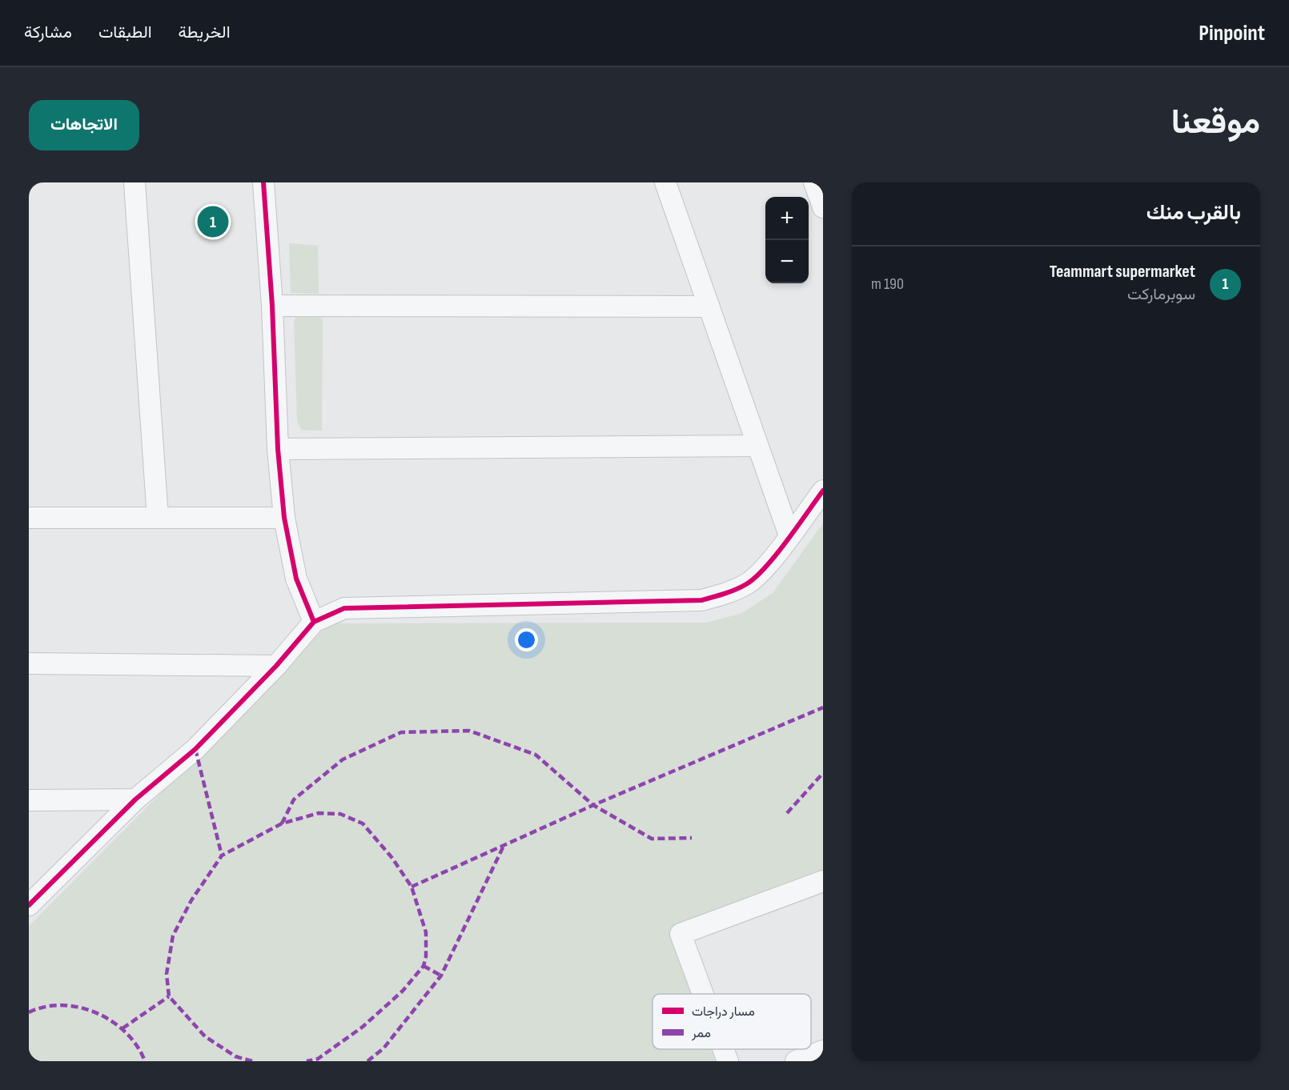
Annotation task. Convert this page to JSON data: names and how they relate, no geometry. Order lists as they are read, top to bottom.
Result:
{
  "legend": ["مسار دراجات", "ممر"],
  "page": {
    "header": "Pinpoint",
    "nav": ["الخريطة", "الطبقات", "مشاركة"],
    "title": "موقعنا",
    "buttons": "الاتجاهات",
    "heading": "بالقرب منك",
    "map_buttons": ["+", "−"],
    "pins": "1",
    "list": [
      {
        "mark": "1",
        "name": "Teammart supermarket",
        "note": "سوبرماركت",
        "value": "190 m"
      }
    ]
  }
}
